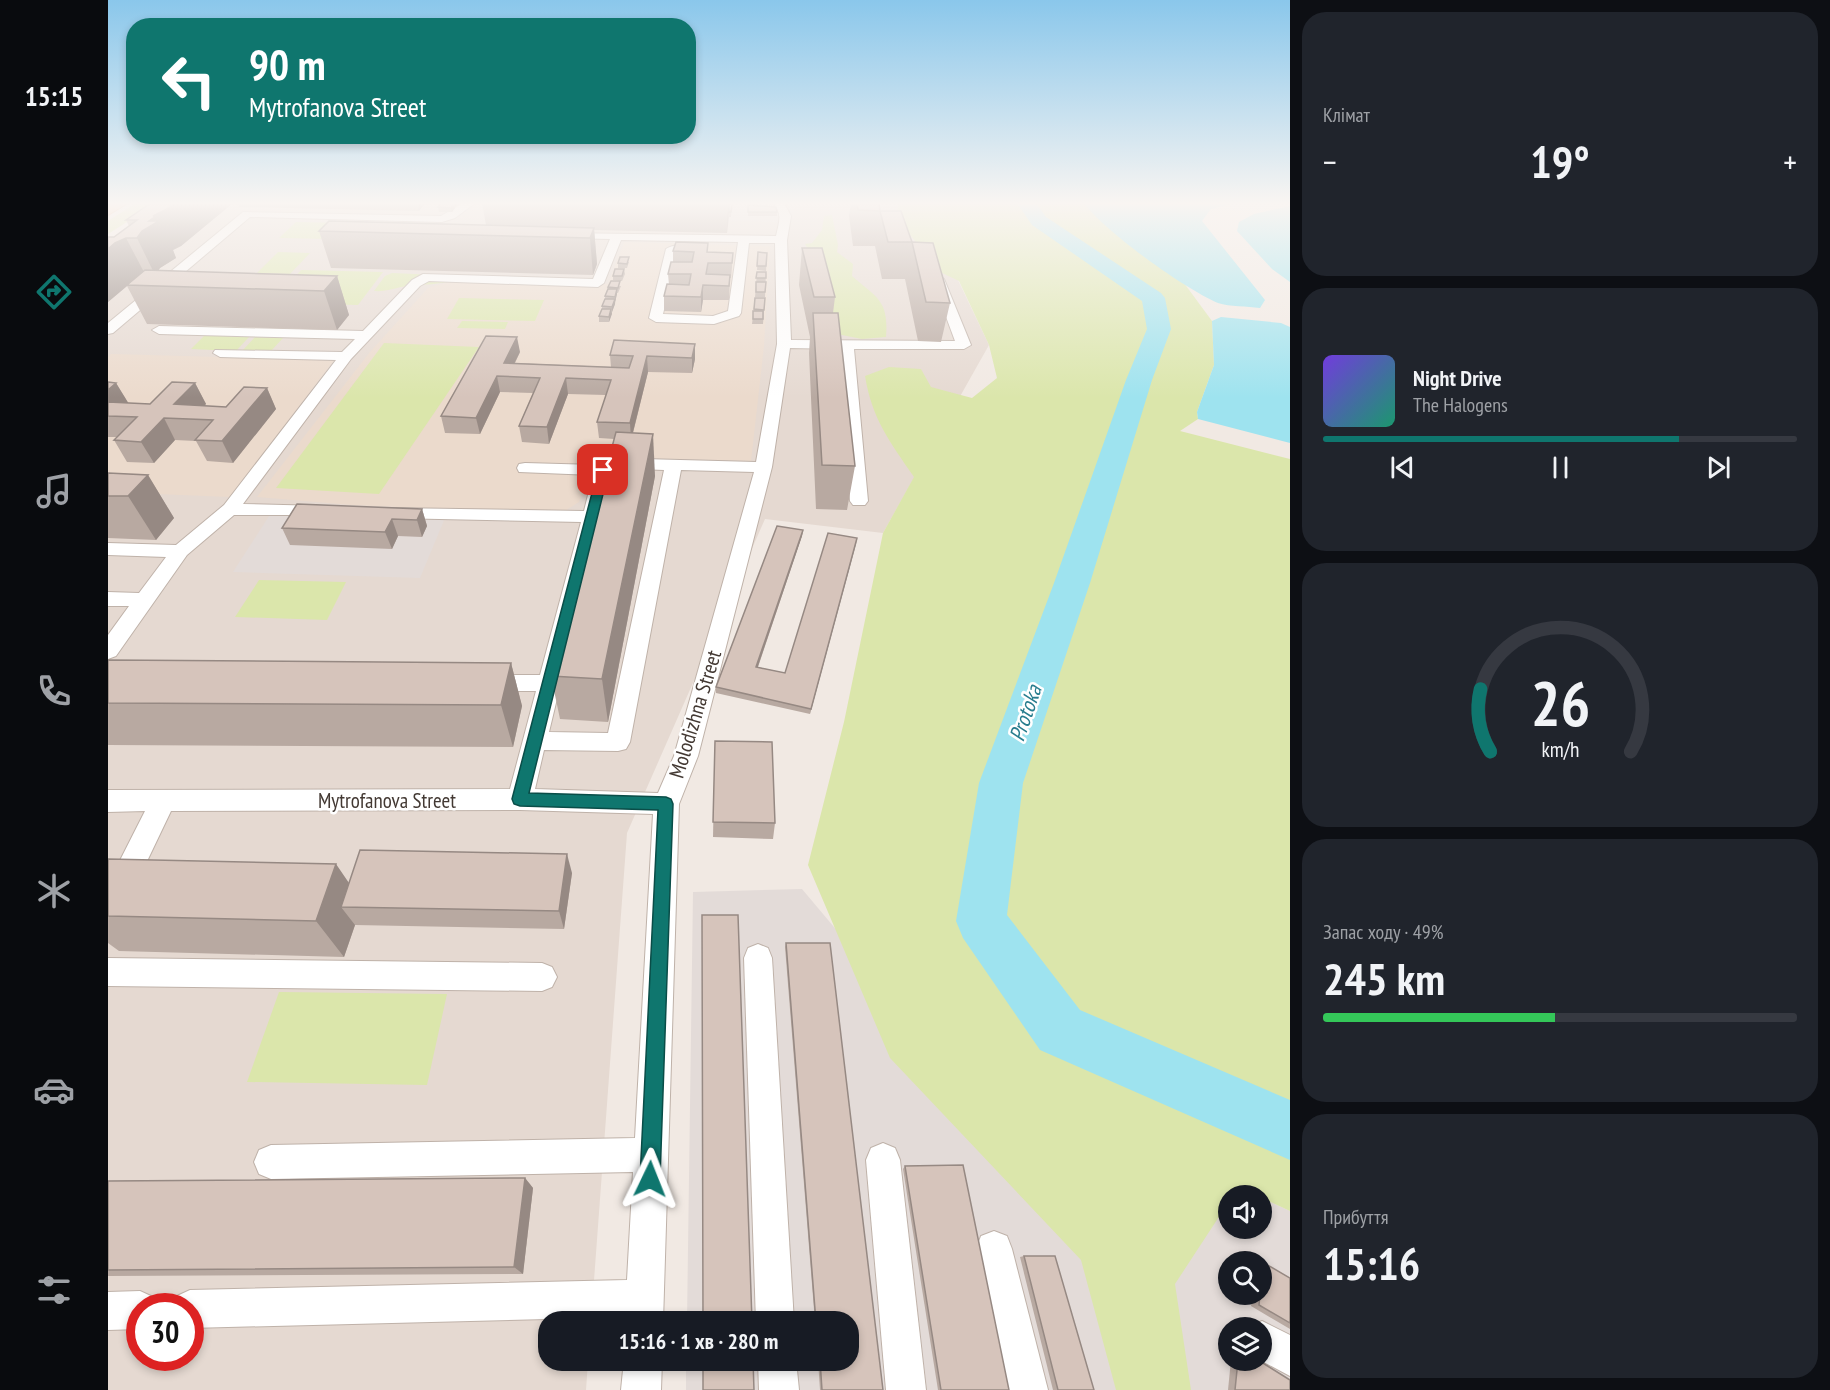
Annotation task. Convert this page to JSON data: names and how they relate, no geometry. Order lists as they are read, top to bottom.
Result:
{
  "streets": {
    "street": ["Molodizhna Street", "Mytrofanova Street"]
  },
  "crossings": [
    ["Molodizhna Street", "Mytrofanova Street"]
  ],
  "water": ["Protoka"],
  "page": {
    "tabs": "15:15",
    "tile": [
      "Клімат",
      ["Запас ходу · 49%", "245 km"],
      ["Прибуття", "15:16"]
    ],
    "turn": ["90 m", "Mytrofanova Street"],
    "heat": ["−", "19°", "+"],
    "song": ["Night Drive", "The Halogens"],
    "limit": "30",
    "trip": "15:16 · 1 хв · 280 m",
    "gauge": ["26", "km/h"]
  }
}
